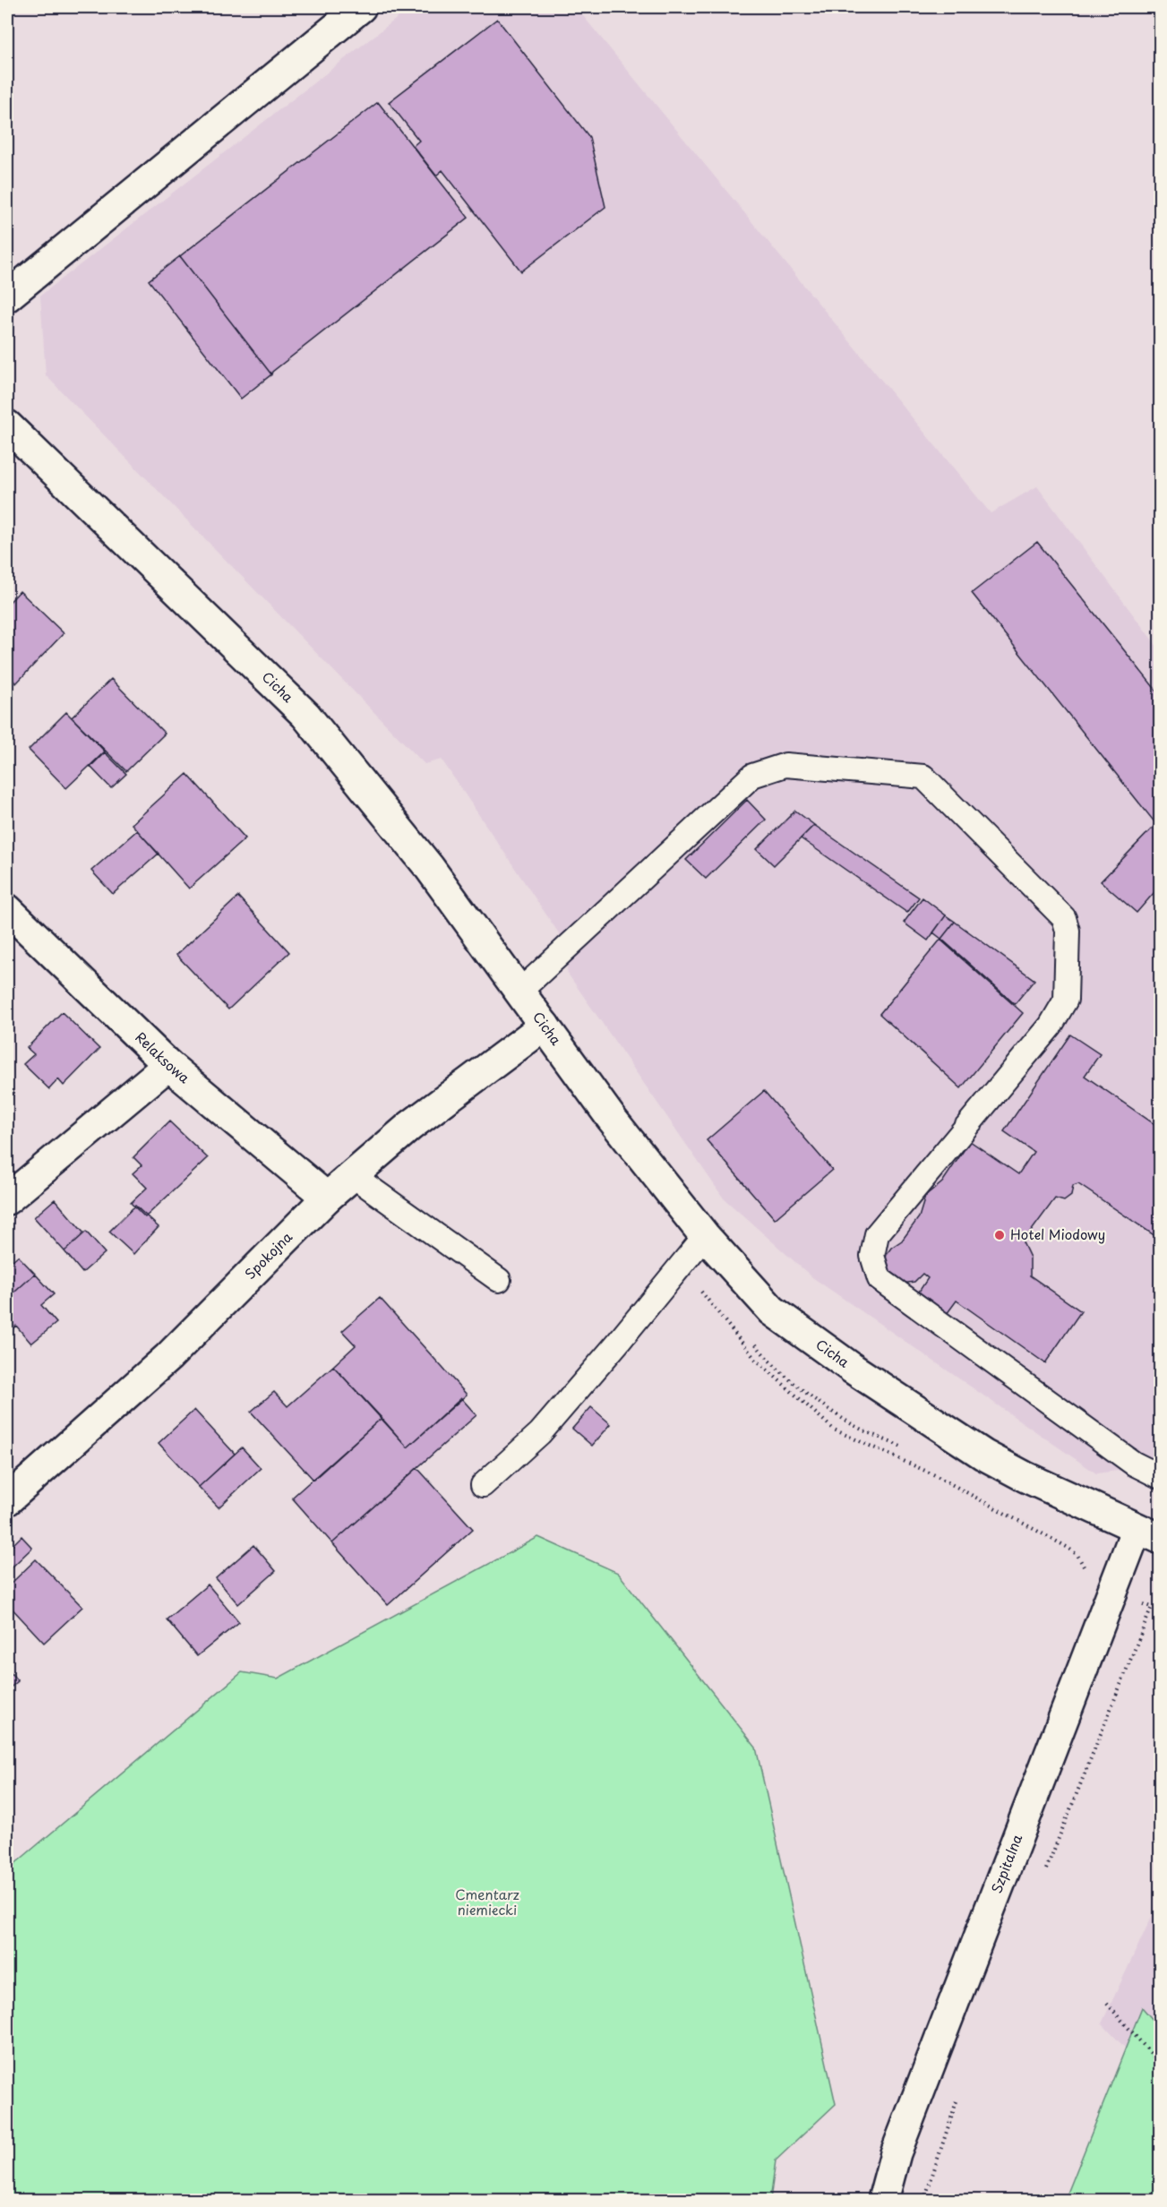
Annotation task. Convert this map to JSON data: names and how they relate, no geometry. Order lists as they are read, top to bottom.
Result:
{
  "streets": {
    "street": [
      "Cicha",
      "Relaksowa",
      "Spokojna",
      "Szpitalna"
    ]
  },
  "crossings": [
    ["Cicha", "Spokojna"],
    ["Cicha", "Szpitalna"],
    ["Relaksowa", "Spokojna"]
  ],
  "parks": ["Cmentarz niemiecki"],
  "places": ["Hotel Miodowy"]
}
